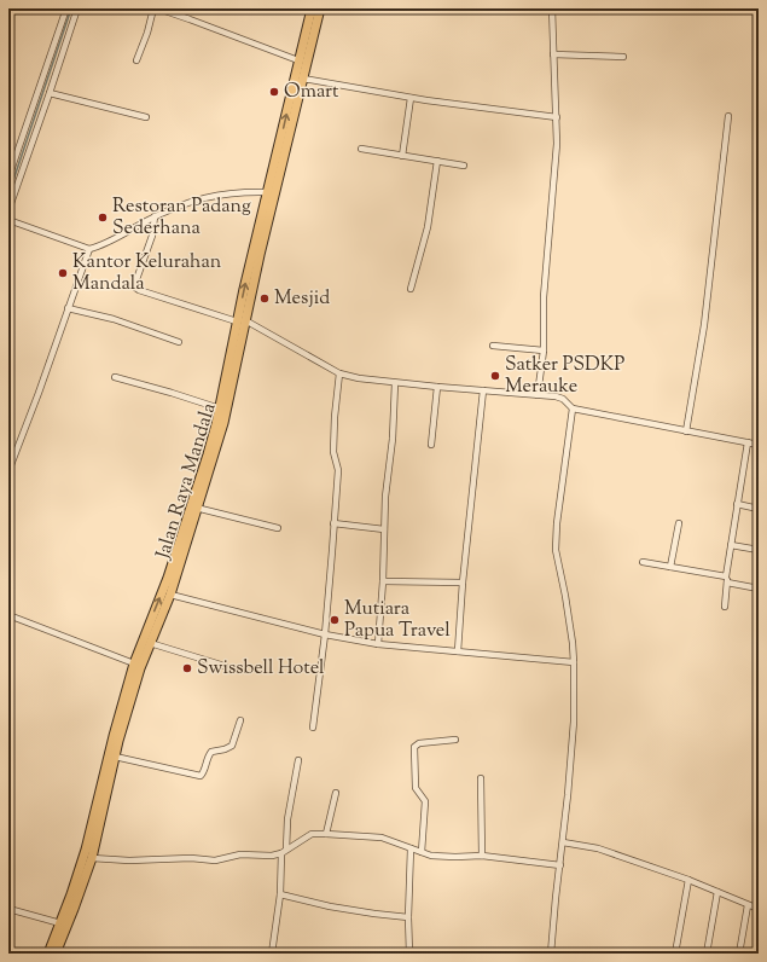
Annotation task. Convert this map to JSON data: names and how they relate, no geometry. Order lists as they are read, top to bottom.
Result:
{
  "streets": {
    "highway": ["Jalan Raya Mandala"]
  },
  "places": [
    "Omart",
    "Restoran Padang Sederhana",
    "Kantor Kelurahan Mandala",
    "Mesjid",
    "Satker PSDKP Merauke",
    "Mutiara Papua Travel",
    "Swissbell Hotel"
  ]
}
